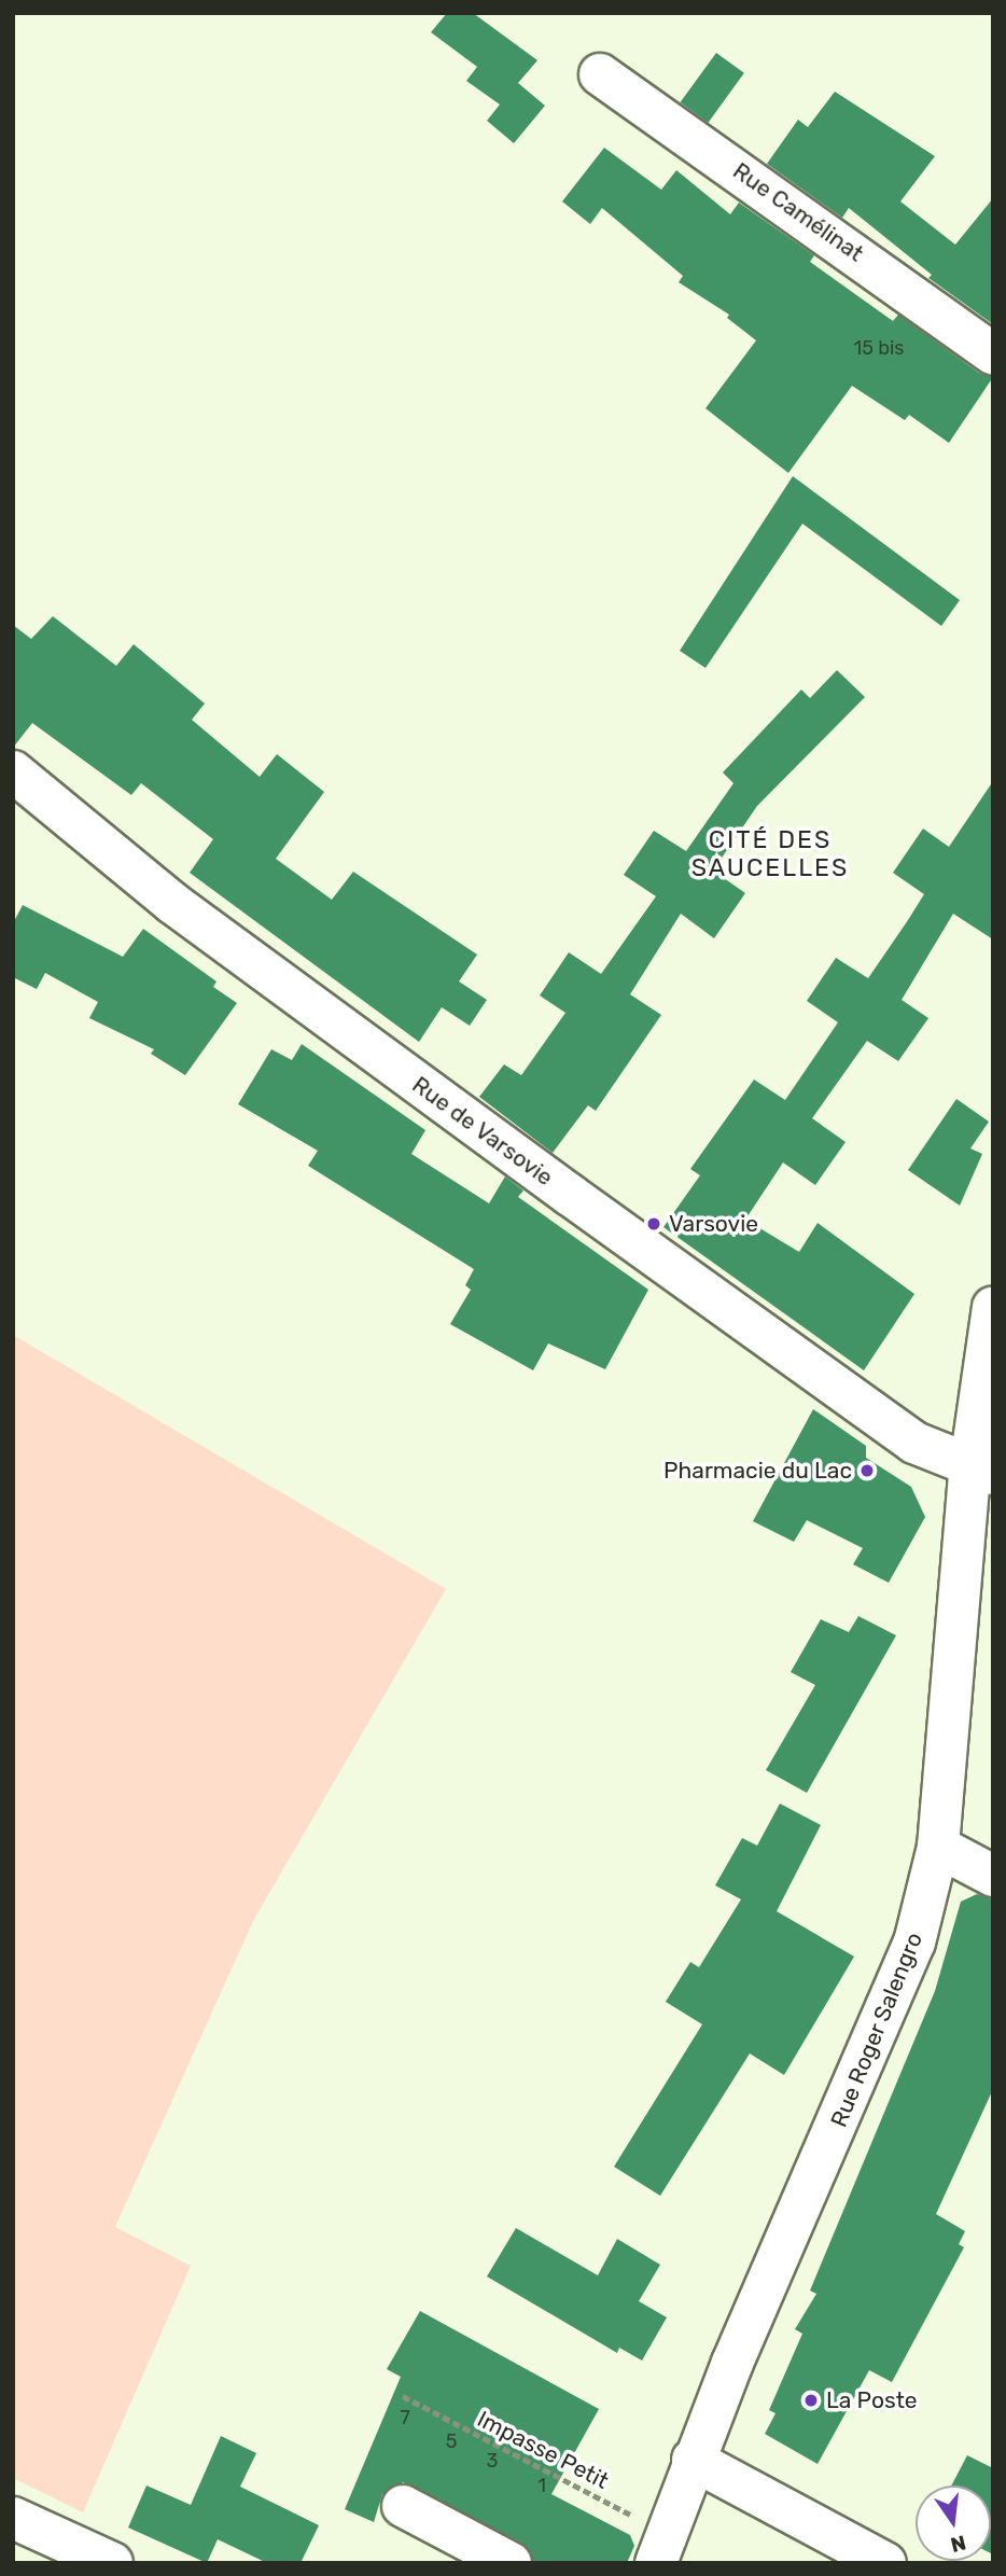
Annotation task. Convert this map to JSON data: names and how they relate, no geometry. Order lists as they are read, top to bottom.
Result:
{
  "streets": {
    "street": ["Rue Camélinat", "Rue de Varsovie", "Rue Roger Salengro"],
    "path": ["Impasse Petit"]
  },
  "crossings": [
    ["Rue de Varsovie", "Rue Roger Salengro"],
    ["Rue Roger Salengro", "Impasse Petit"]
  ],
  "districts": ["CITÉ DES SAUCELLES"],
  "places": ["Varsovie", "Pharmacie du Lac", "La Poste"],
  "house_numbers": [
    "15 bis",
    "7",
    "5",
    "3",
    "1"
  ],
  "north": "bottom"
}
